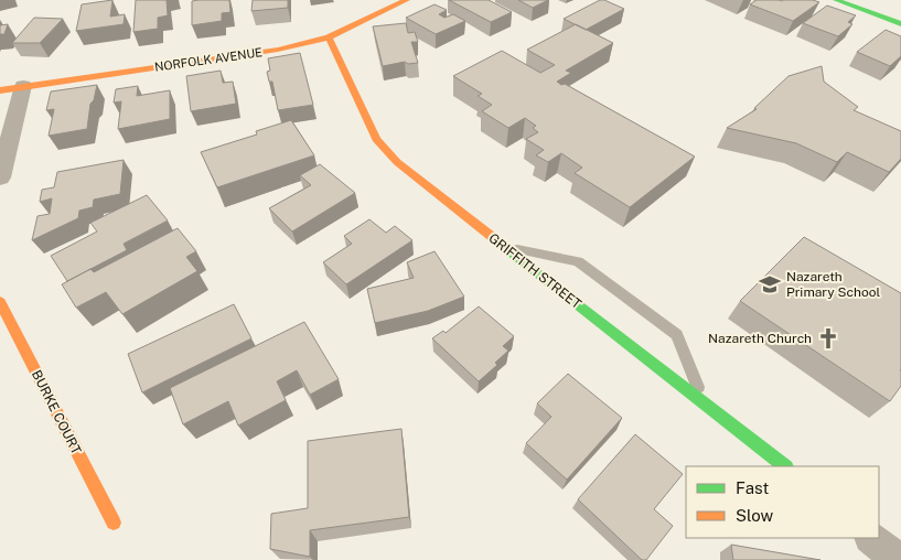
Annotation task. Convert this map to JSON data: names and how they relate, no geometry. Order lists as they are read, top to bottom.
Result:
{
  "streets": {
    "street": ["NORFOLK AVENUE", "GRIFFITH STREET", "BURKE COURT"]
  },
  "crossings": [
    ["NORFOLK AVENUE", "GRIFFITH STREET"]
  ],
  "places": {
    "school or university": ["Nazareth Primary School"],
    "church": ["Nazareth Church"]
  },
  "legend": ["Fast", "Slow"]
}
